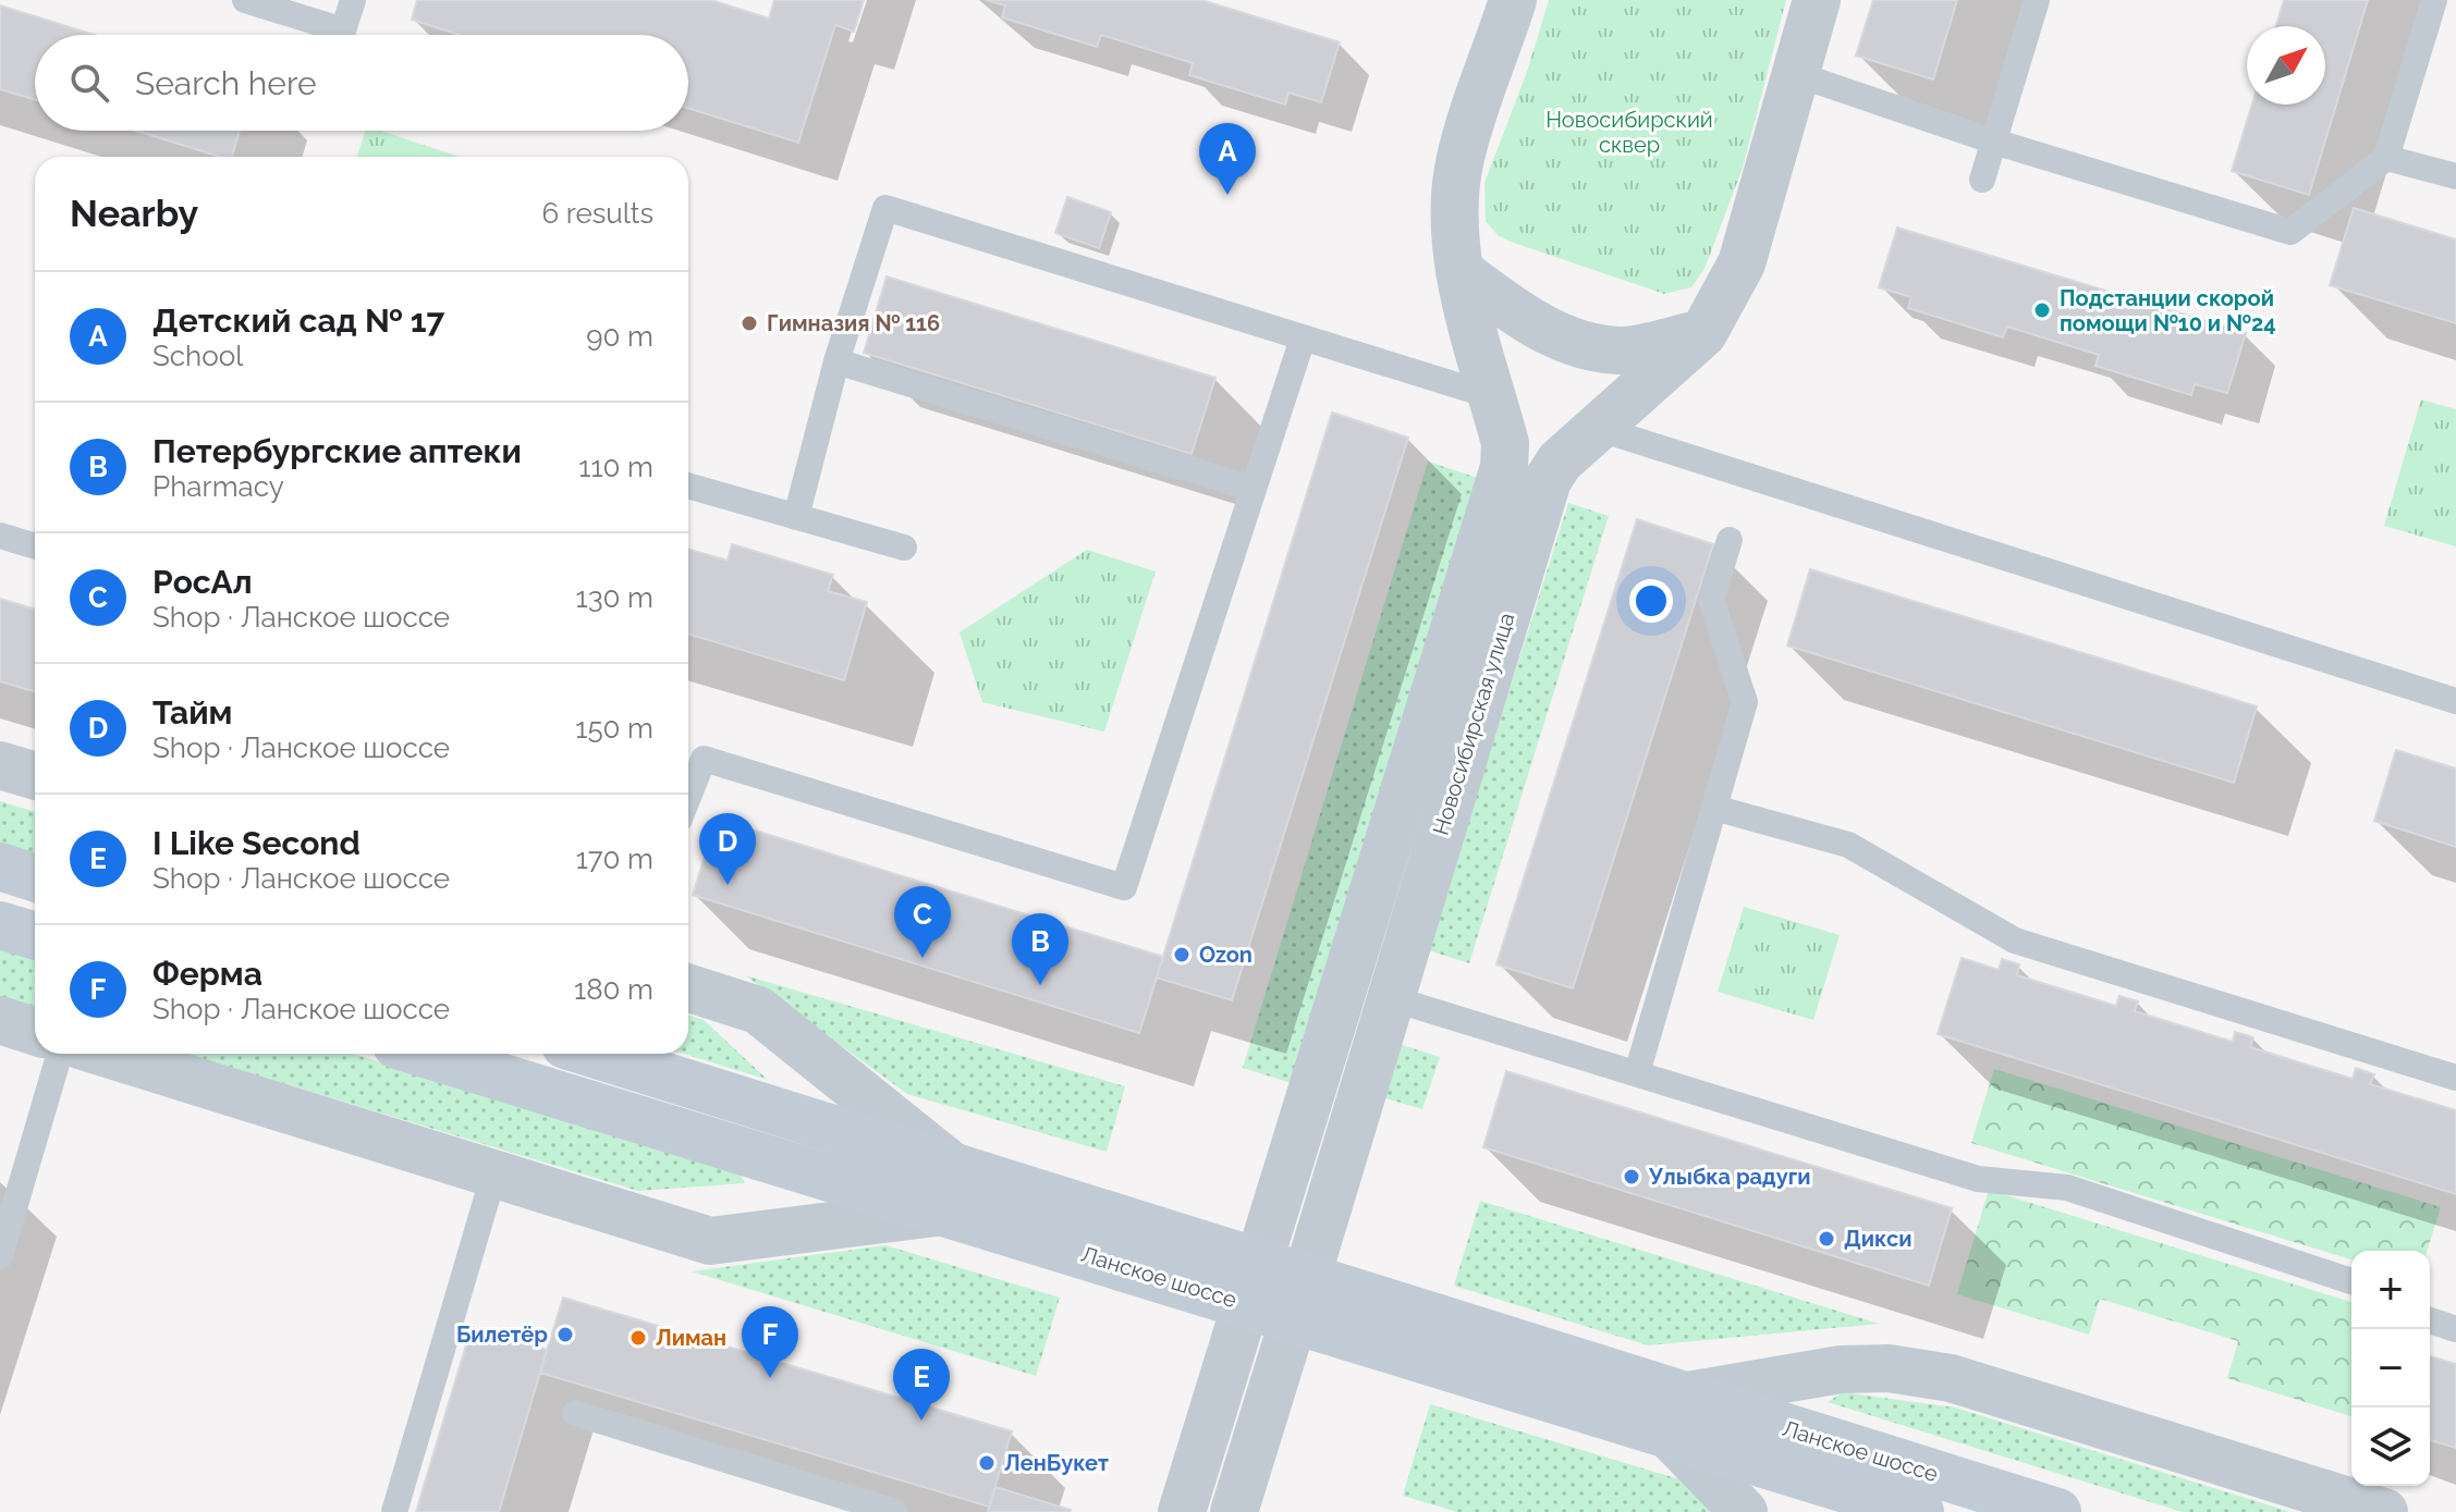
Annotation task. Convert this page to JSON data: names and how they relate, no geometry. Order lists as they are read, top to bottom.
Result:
{
  "streets": {
    "main road": ["Ланское шоссе"],
    "street": ["Новосибирская улица"]
  },
  "crossings": [
    ["Новосибирская улица", "Ланское шоссе"]
  ],
  "parks": ["Новосибирский сквер"],
  "places": [
    "Подстанции скорой помощи №10 и №24",
    "Гимназия № 116",
    "Ozon",
    "Улыбка радуги",
    "Дикси",
    "Билетёр",
    "Лиман",
    "ЛенБукет"
  ],
  "north": "top right",
  "page": {
    "search": "Search here",
    "pins": [
      "A",
      "D",
      "C",
      "B",
      "F",
      "E"
    ],
    "heading": ["Nearby", "6 results"],
    "list": [
      {
        "mark": "A",
        "name": "Детский сад № 17",
        "note": "School",
        "value": "90 m"
      },
      {
        "mark": "B",
        "name": "Петербургские аптеки",
        "note": "Pharmacy",
        "value": "110 m"
      },
      {
        "mark": "C",
        "name": "РосАл",
        "note": "Shop · Ланское шоссе",
        "value": "130 m"
      },
      {
        "mark": "D",
        "name": "Тайм",
        "note": "Shop · Ланское шоссе",
        "value": "150 m"
      },
      {
        "mark": "E",
        "name": "I Like Second",
        "note": "Shop · Ланское шоссе",
        "value": "170 m"
      },
      {
        "mark": "F",
        "name": "Ферма",
        "note": "Shop · Ланское шоссе",
        "value": "180 m"
      }
    ],
    "map_buttons": ["+", "−"]
  }
}
